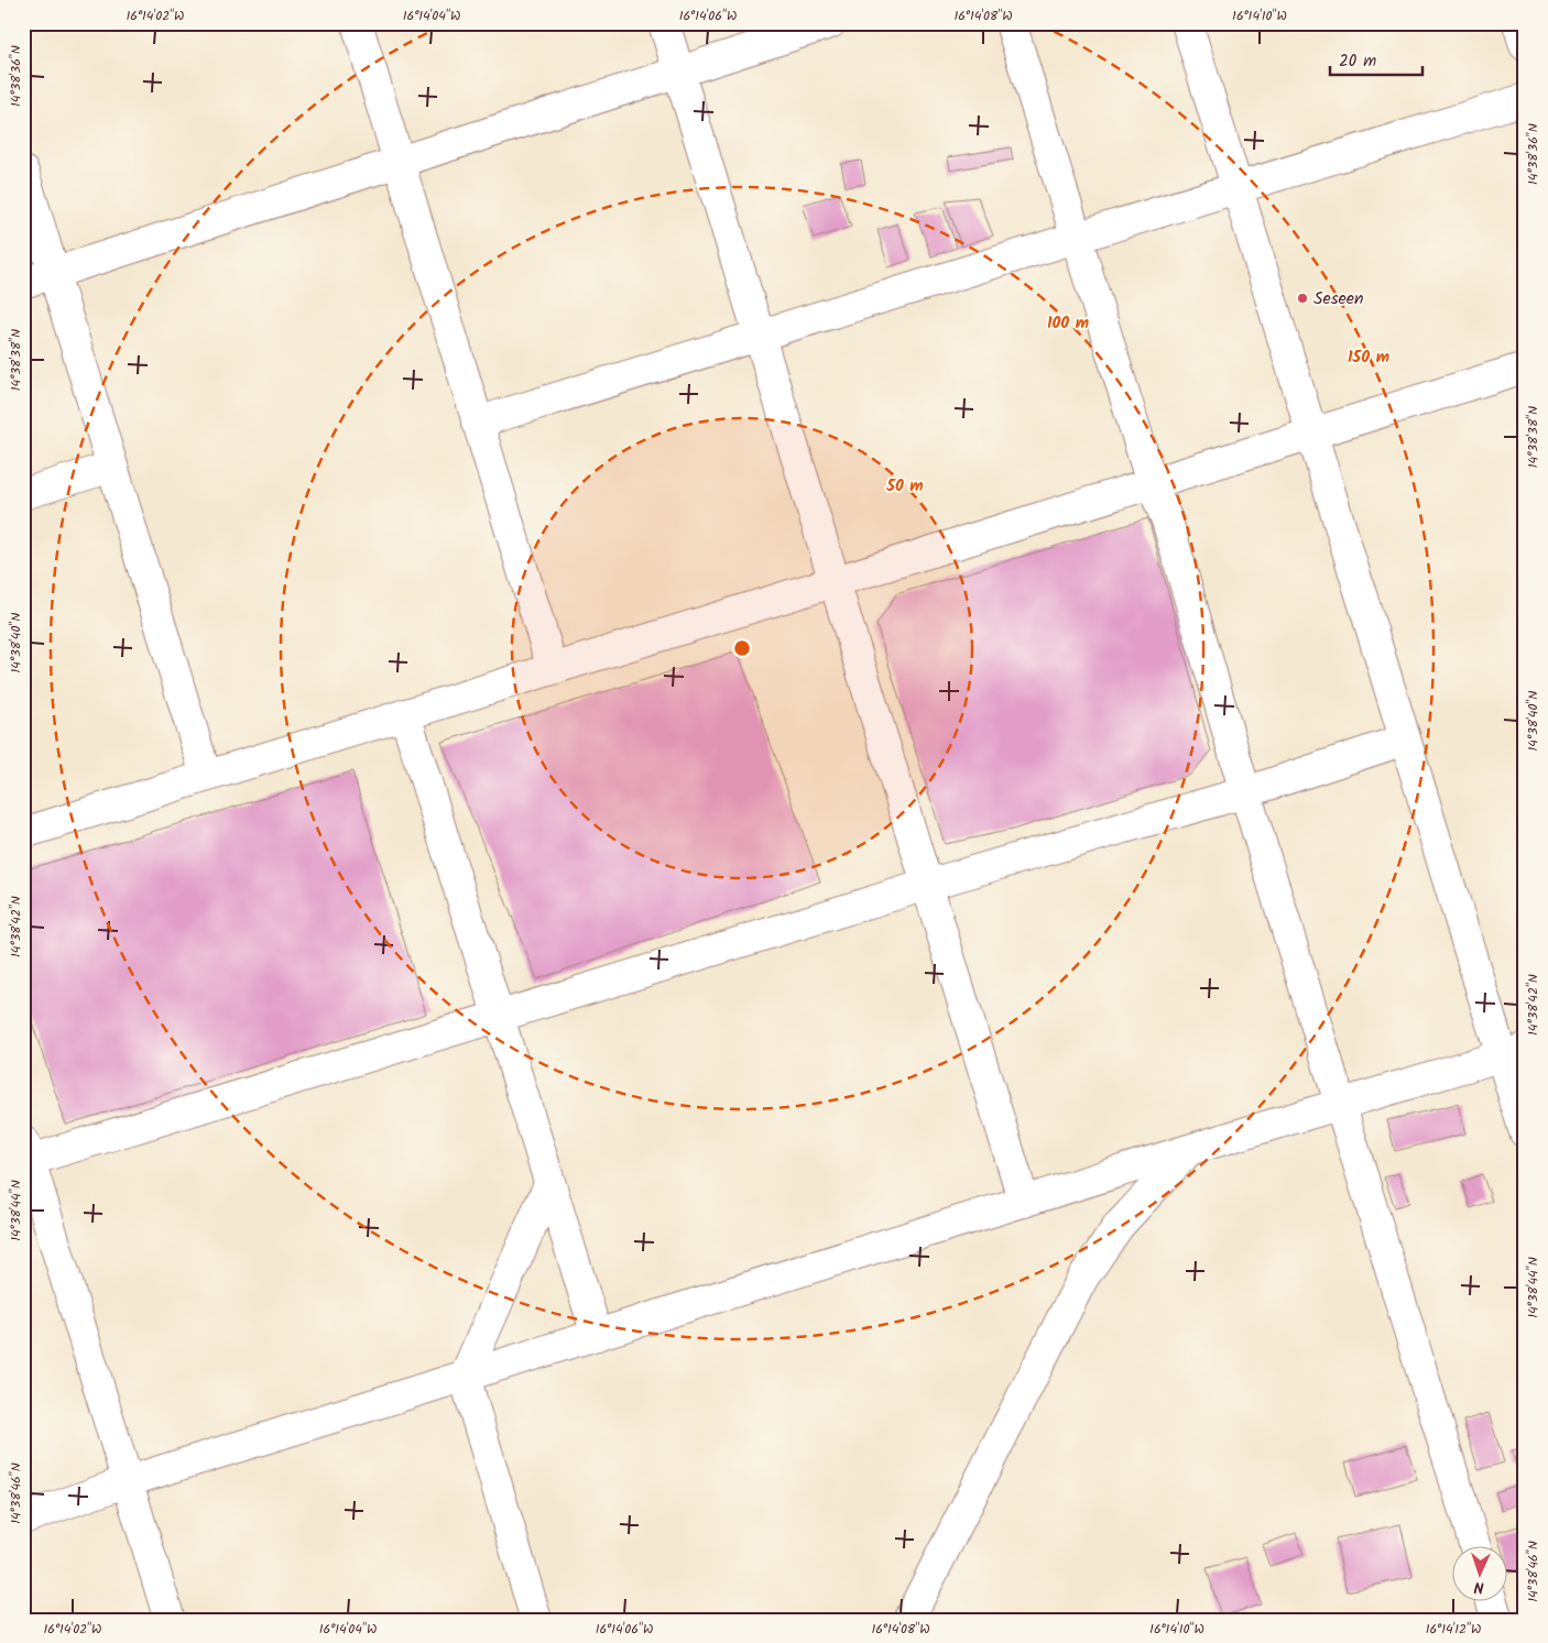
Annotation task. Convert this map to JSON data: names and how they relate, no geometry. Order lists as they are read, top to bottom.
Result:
{
  "places": ["Seseen"],
  "scale_bar": "20 m",
  "north": "bottom",
  "coordinates": [
    "16°14'02\"W",
    "16°14'04\"W",
    "16°14'06\"W",
    "16°14'08\"W",
    "16°14'10\"W",
    "14°38'36\"N",
    "14°38'38\"N",
    "14°38'40\"N",
    "14°38'42\"N",
    "14°38'44\"N",
    "14°38'46\"N",
    "16°14'12\"W"
  ],
  "rings": ["100 m", "150 m", "50 m"]
}
